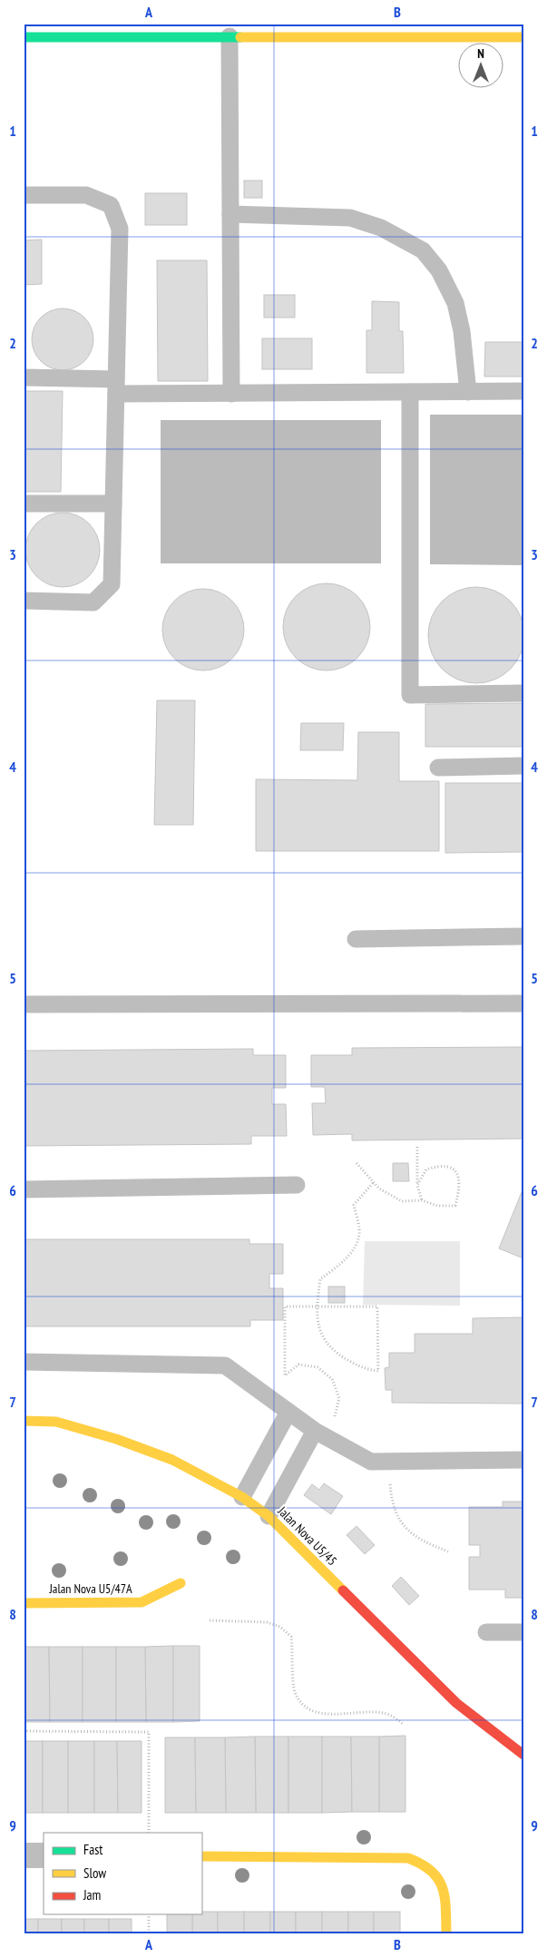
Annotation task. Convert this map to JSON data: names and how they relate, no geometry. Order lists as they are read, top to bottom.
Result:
{
  "streets": {
    "street": ["Jalan Nova U5/45", "Jalan Nova U5/47A"]
  },
  "legend": ["Fast", "Slow", "Jam"],
  "north": "top",
  "grid": {
    "columns": ["A", "B"],
    "rows": [
      "1",
      "2",
      "3",
      "4",
      "5",
      "6",
      "7",
      "8",
      "9"
    ]
  }
}
